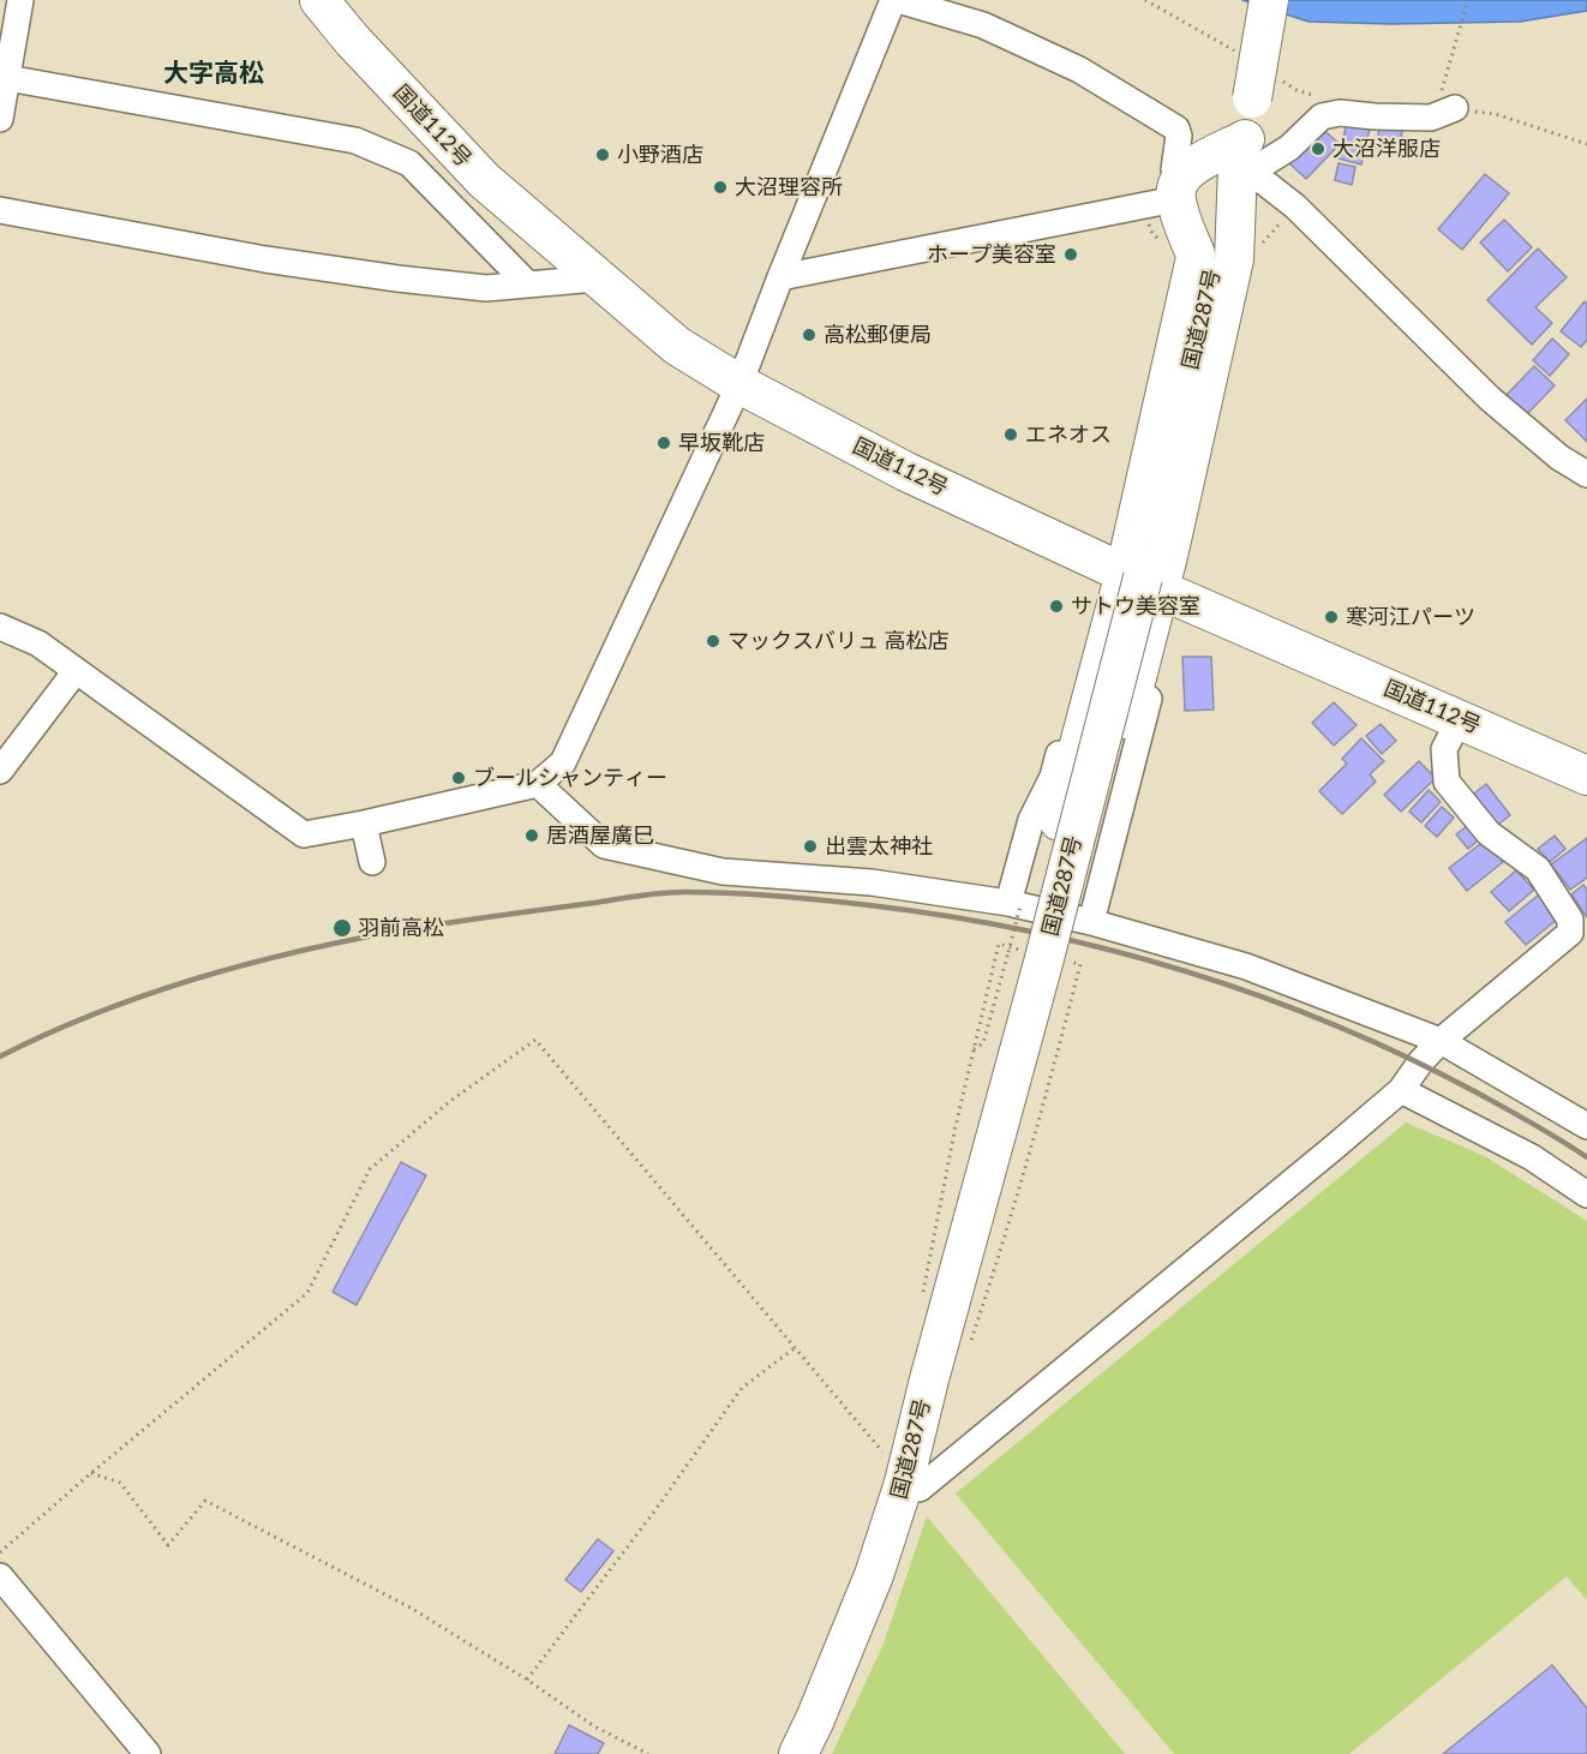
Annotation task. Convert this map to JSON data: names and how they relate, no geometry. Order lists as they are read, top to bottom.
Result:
{
  "streets": {
    "highway": ["国道112号", "国道287号"]
  },
  "districts": ["大字高松"],
  "places": [
    "大沼洋服店",
    "小野酒店",
    "大沼理容所",
    "ホープ美容室",
    "高松郵便局",
    "エネオス",
    "早坂靴店",
    "サトウ美容室",
    "寒河江パーツ",
    "マックスバリュ 高松店",
    "ブールシャンティー",
    "居酒屋廣巳",
    "出雲太神社",
    "羽前高松"
  ]
}
